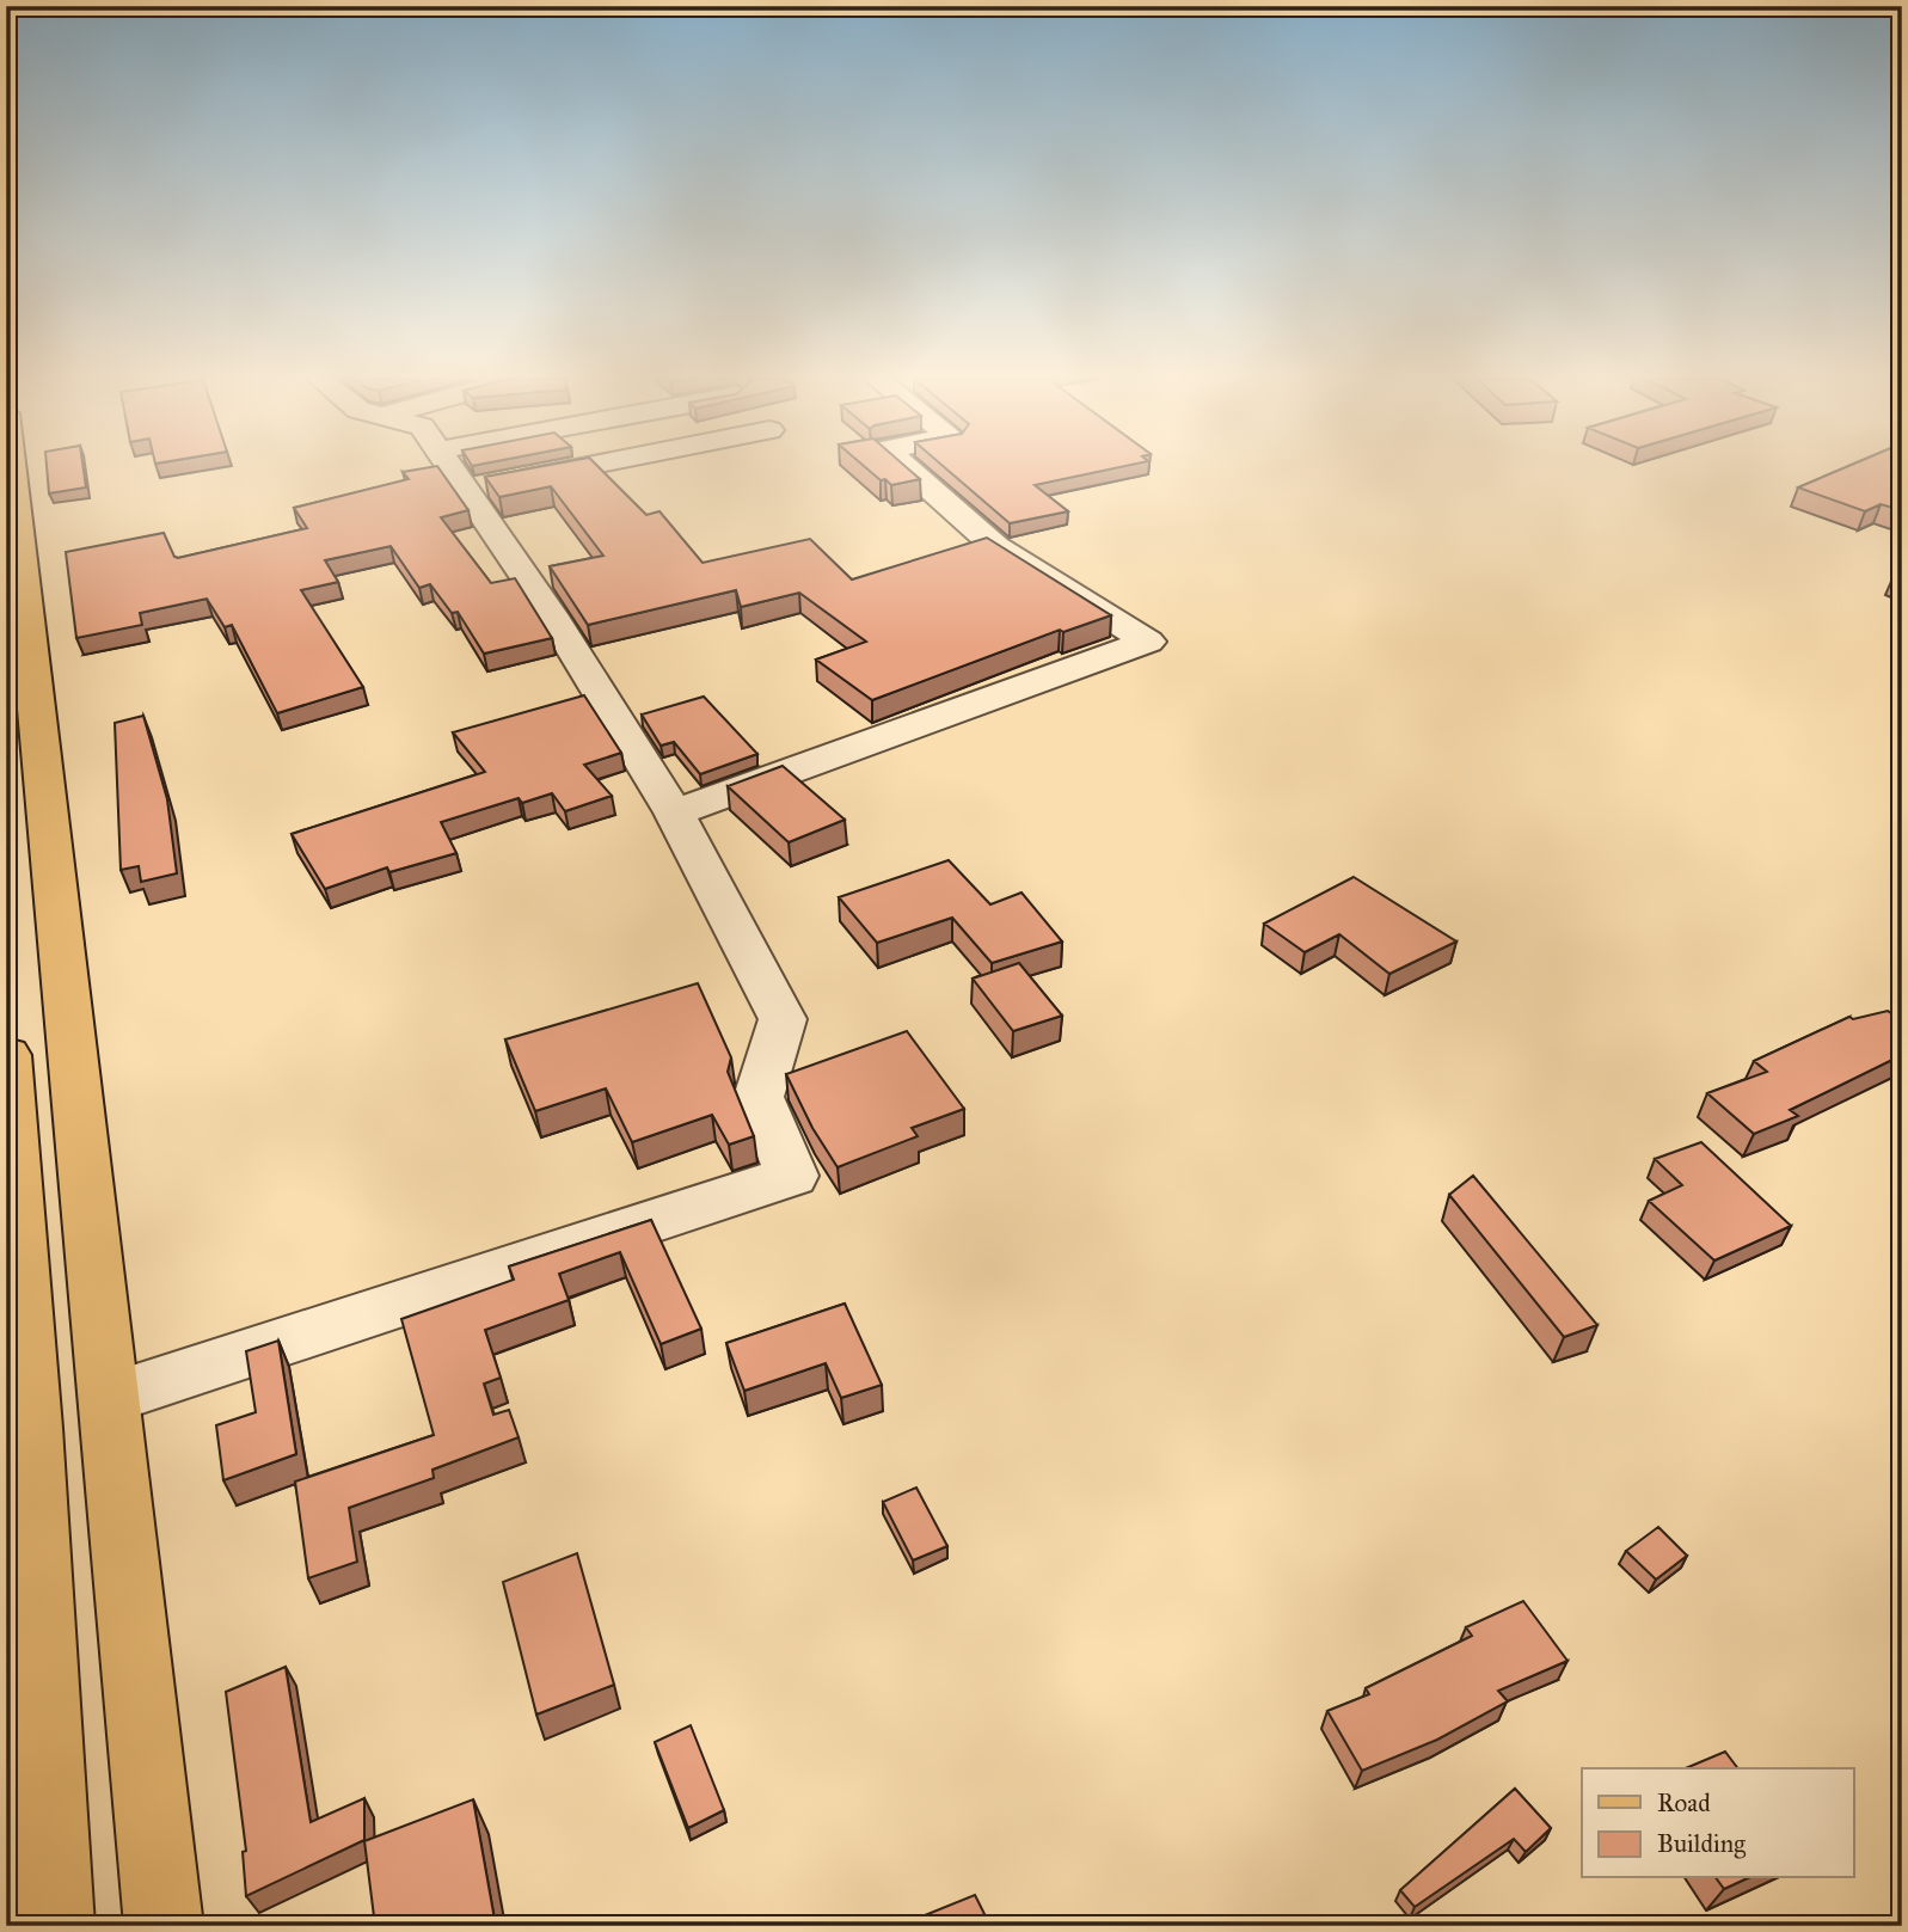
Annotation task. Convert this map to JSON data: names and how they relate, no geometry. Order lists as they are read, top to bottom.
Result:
{
  "legend": ["Road", "Building"]
}
